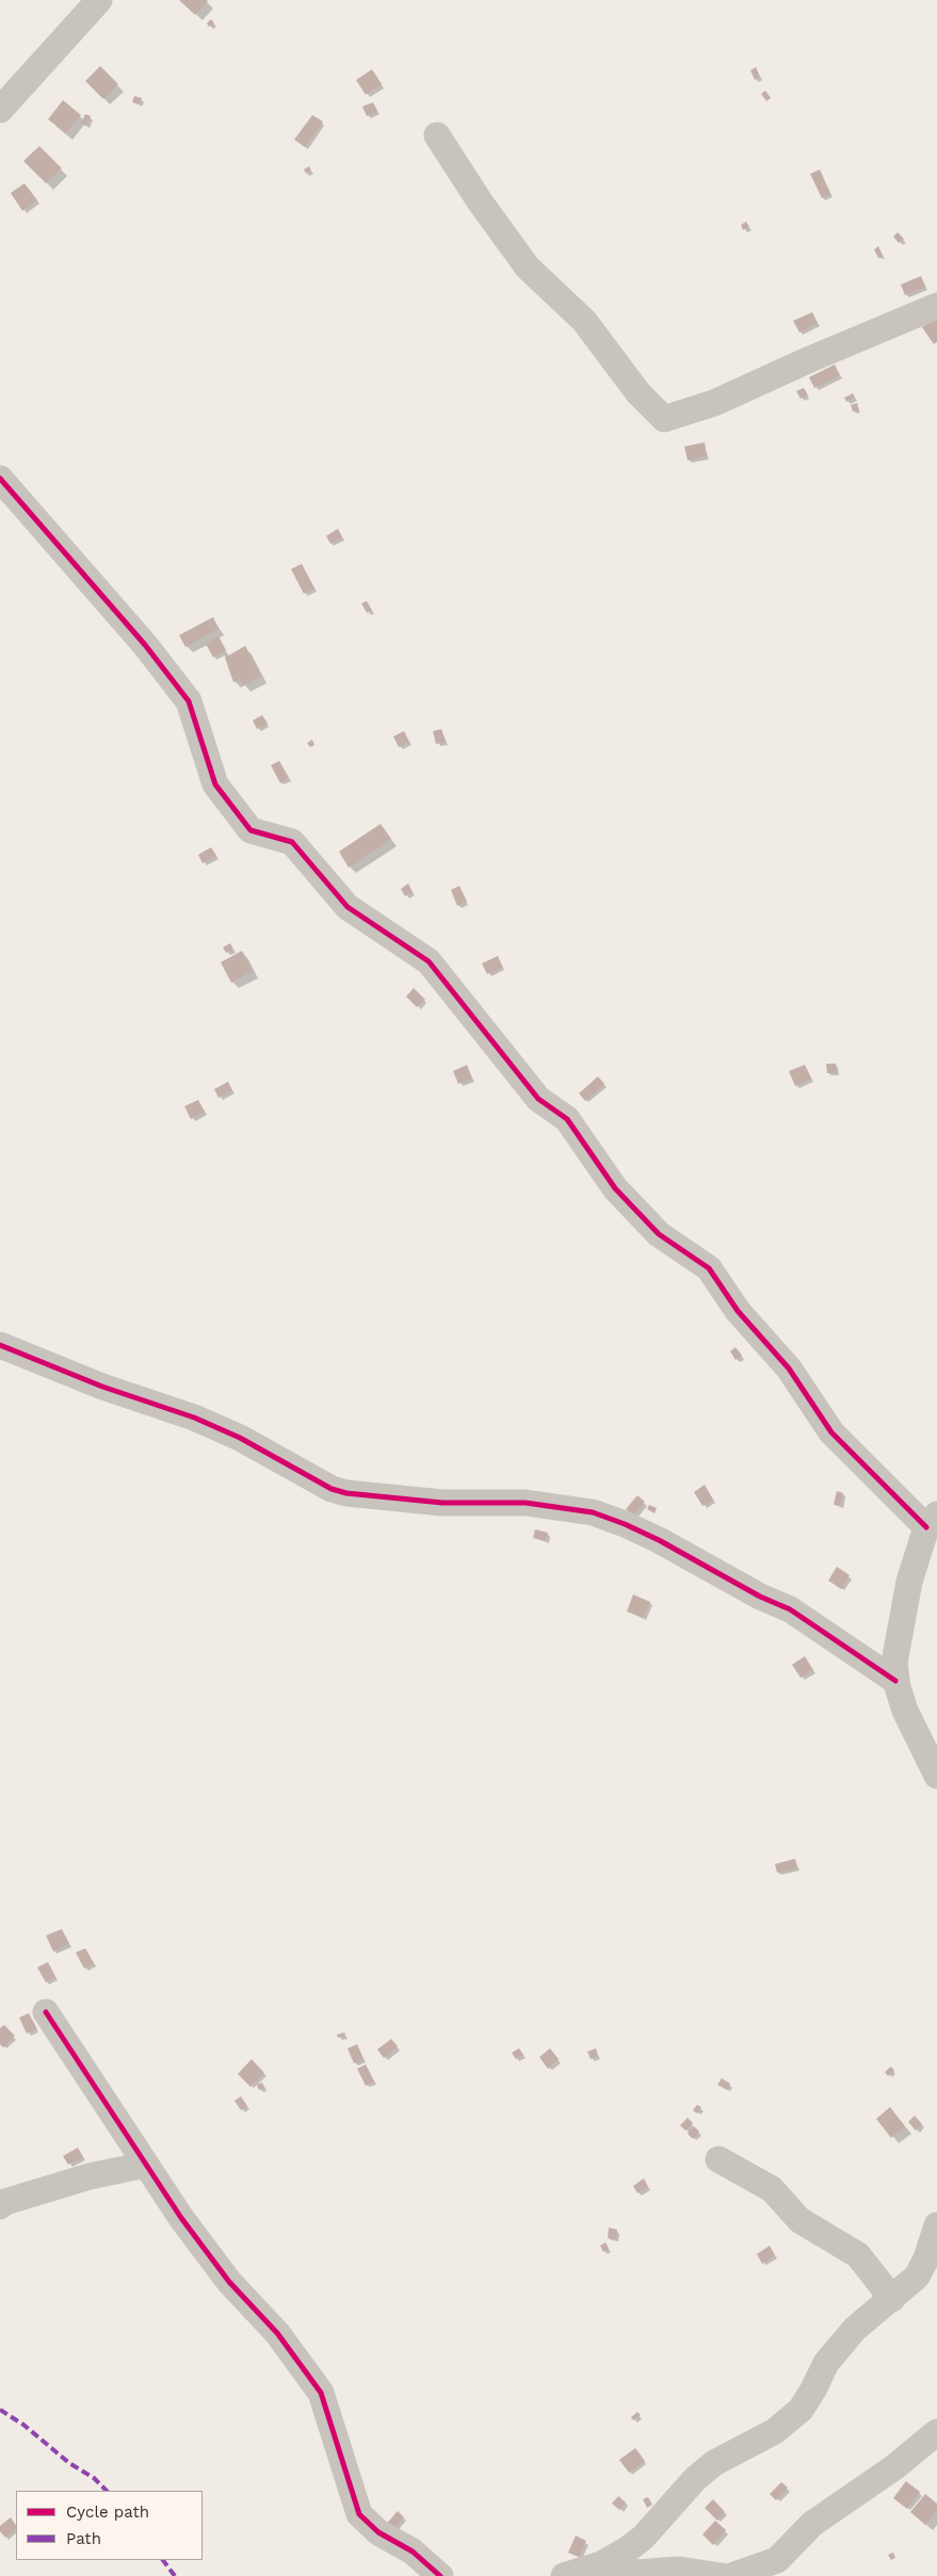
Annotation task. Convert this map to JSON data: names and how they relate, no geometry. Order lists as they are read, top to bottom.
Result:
{
  "legend": ["Cycle path", "Path"]
}
